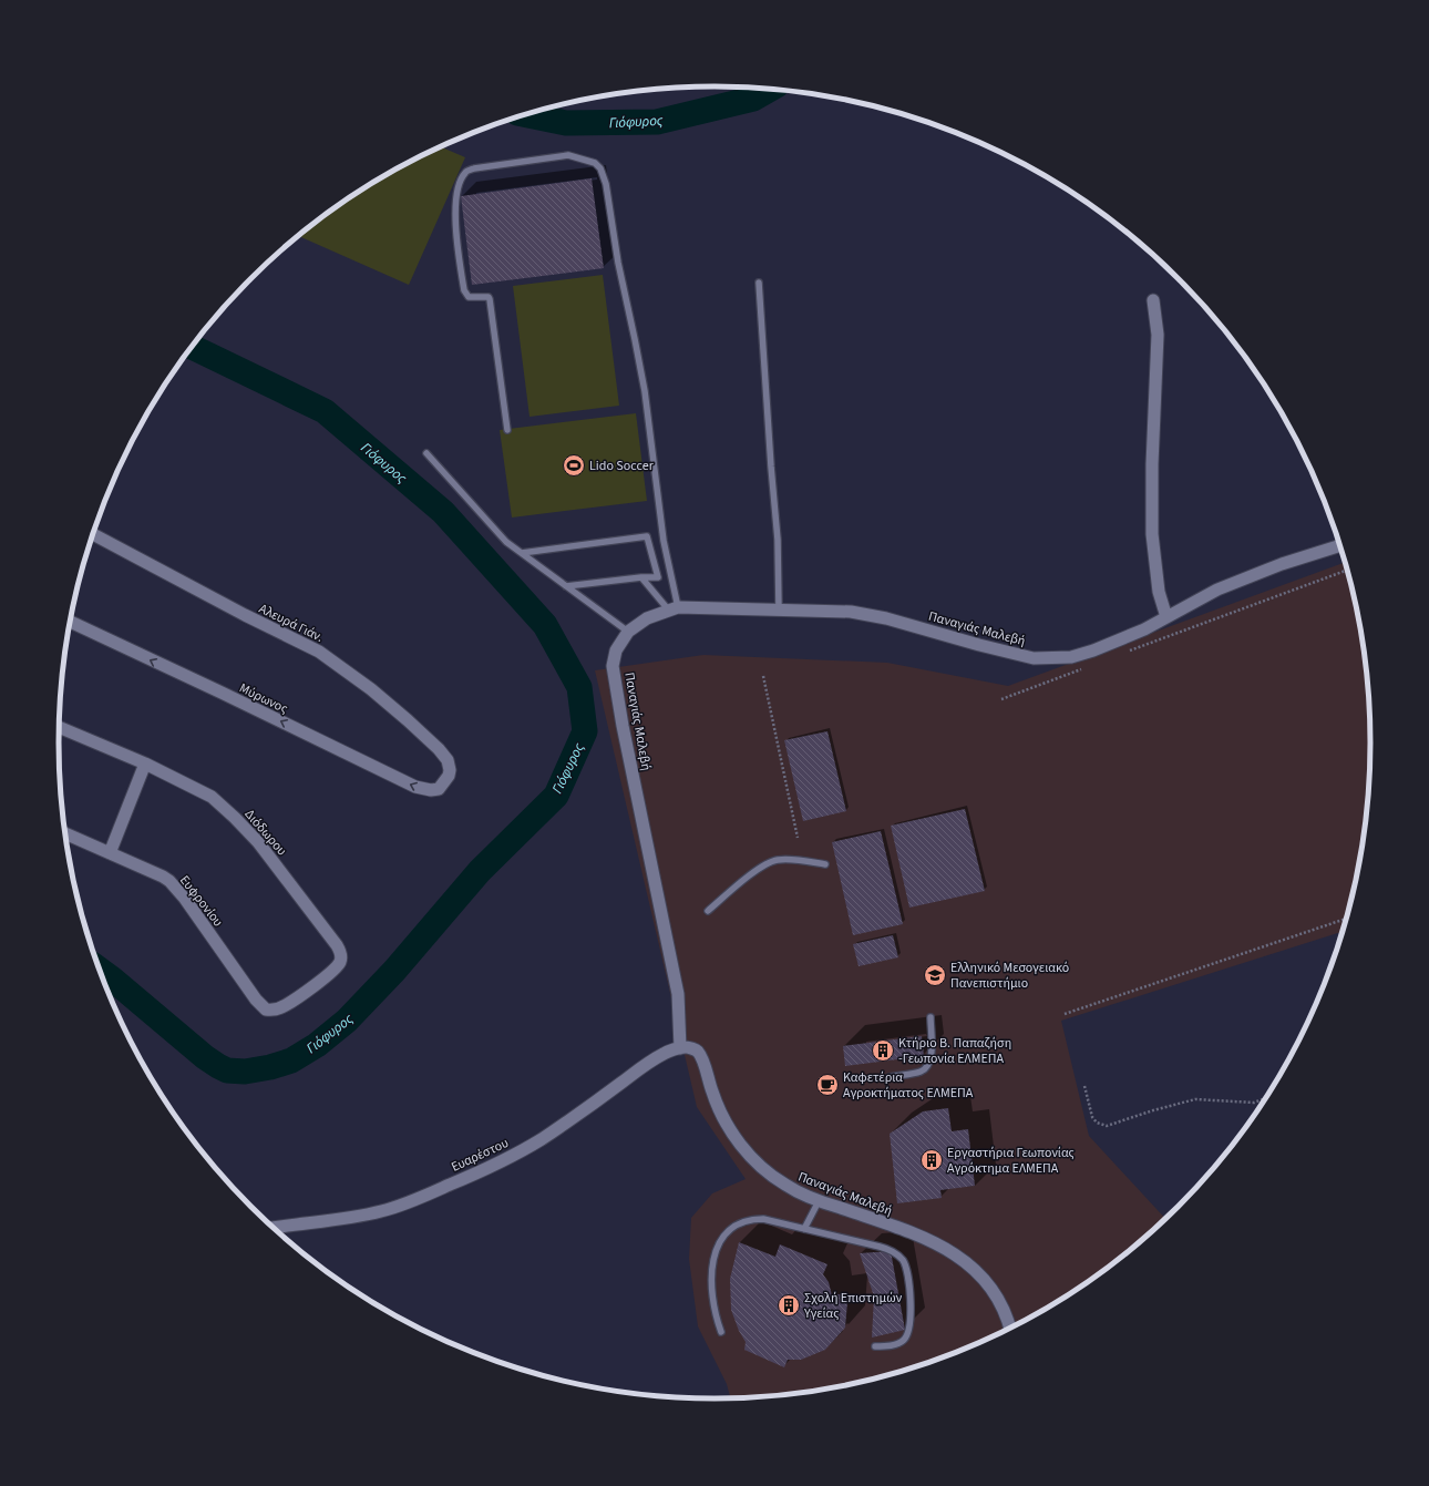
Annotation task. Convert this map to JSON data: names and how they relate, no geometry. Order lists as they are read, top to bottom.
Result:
{
  "streets": {
    "street": [
      "Αλευρά Γιάν.",
      "Παναγιάς Μαλεβή",
      "Μύρωνος",
      "Διόδωρου",
      "Ευφρονίου",
      "Ευαρέστου"
    ]
  },
  "crossings": [
    ["Αλευρά Γιάν.", "Μύρωνος"],
    ["Παναγιάς Μαλεβή", "Ευαρέστου"],
    ["Διόδωρου", "Ευφρονίου"]
  ],
  "one_way": ["Μύρωνος"],
  "water": ["Γιόφυρος"],
  "places": {
    "sports": ["Lido Soccer"],
    "school or university": ["Ελληνικό Μεσογειακό Πανεπιστήμιο"],
    "building": ["Κτήριο Β. Παπαζήση -Γεωπονία ΕΛΜΕΠΑ", "Εργαστήρια Γεωπονίας Αγρόκτημα ΕΛΜΕΠΑ", "Σχολή Επιστημών Υγείας"],
    "cafe": ["Καφετέρια Αγροκτήματος ΕΛΜΕΠΑ"]
  }
}
